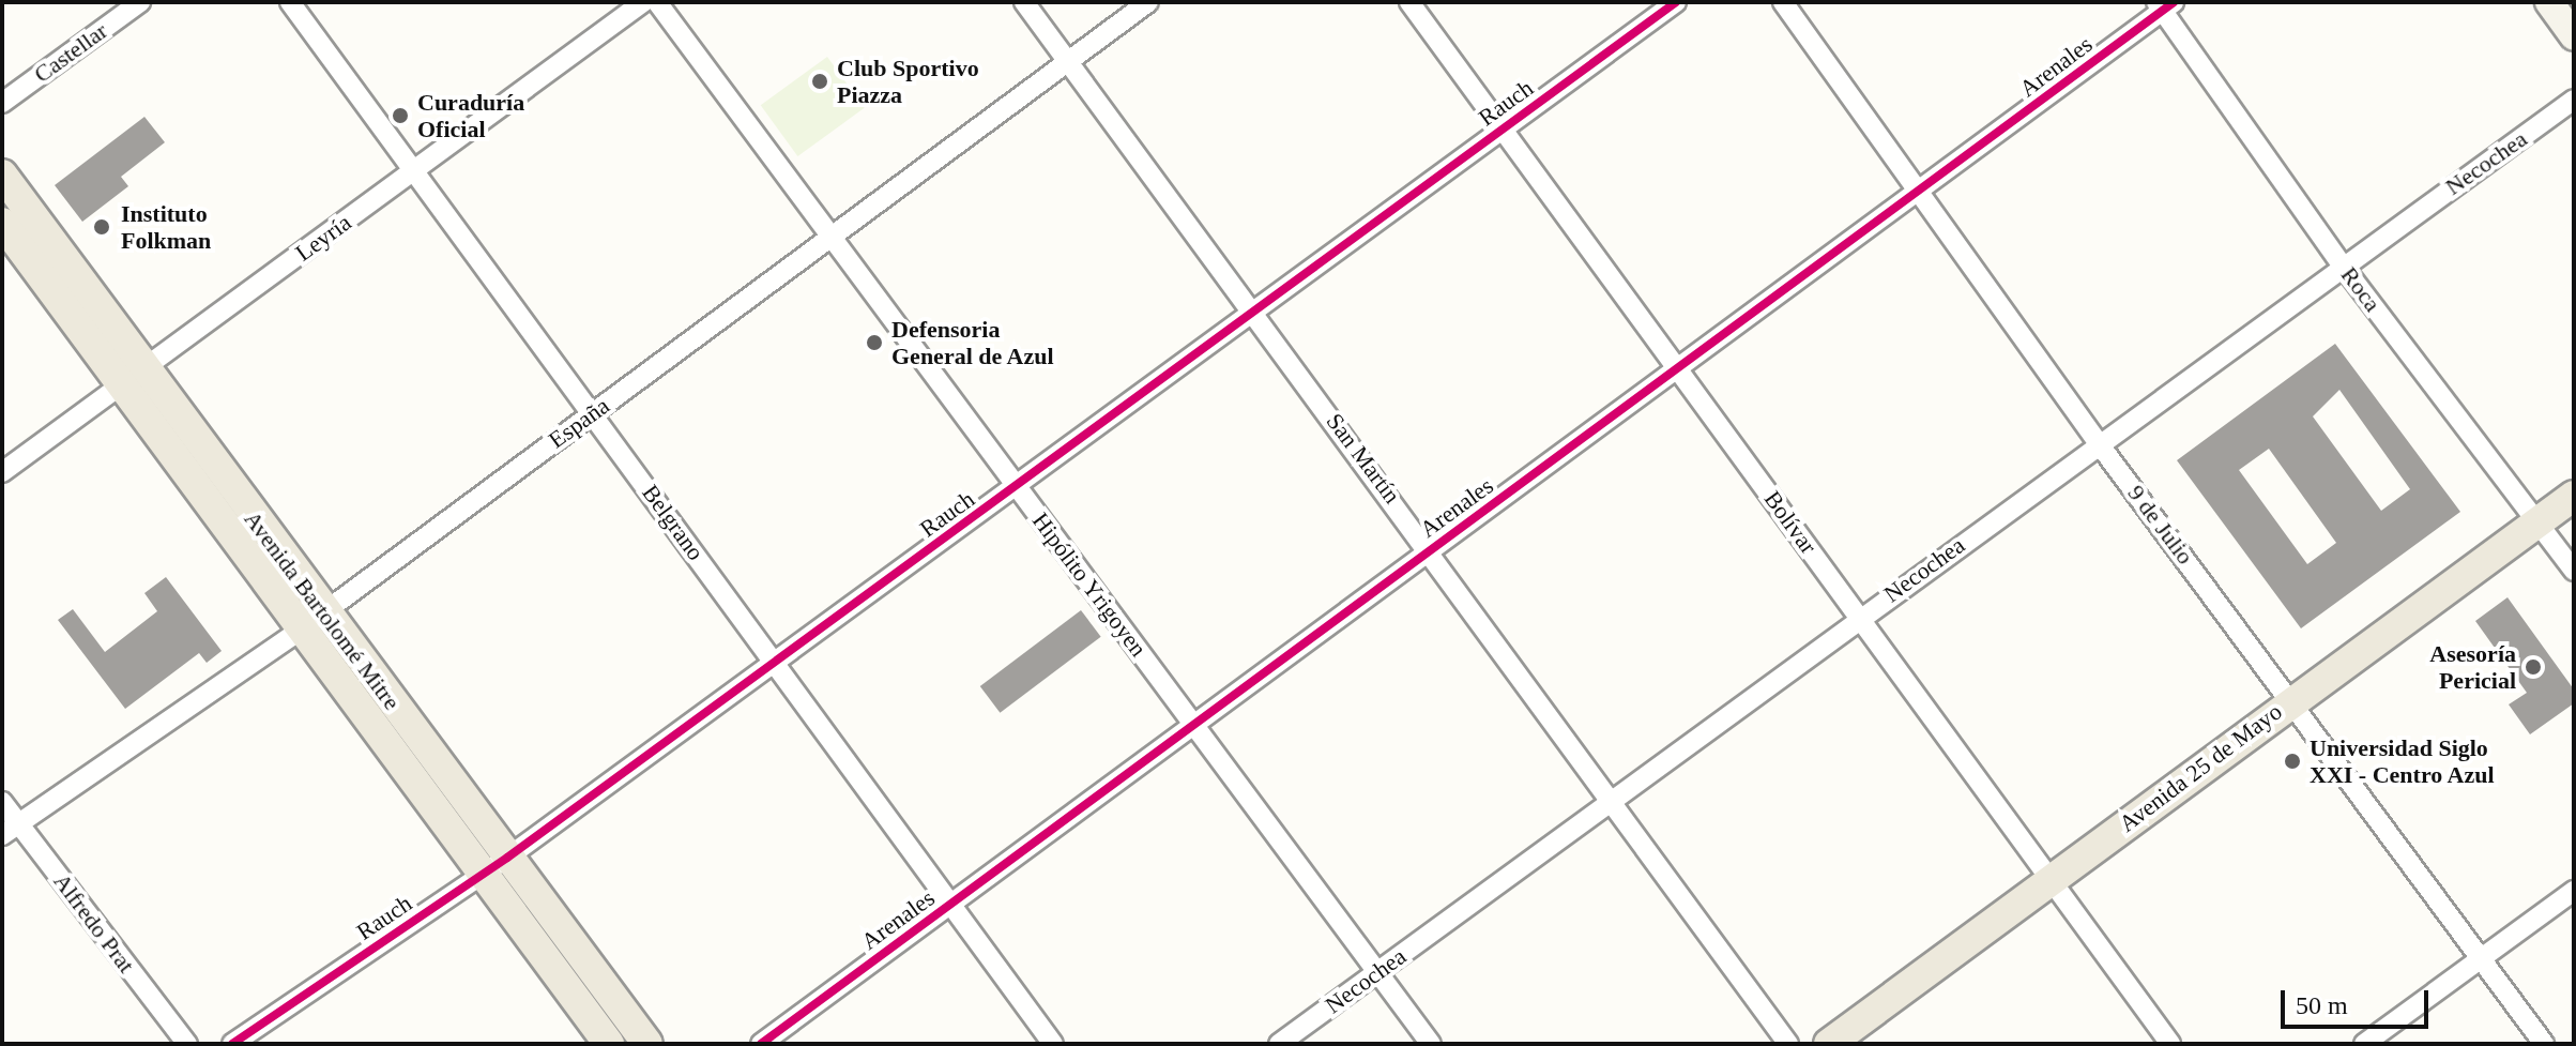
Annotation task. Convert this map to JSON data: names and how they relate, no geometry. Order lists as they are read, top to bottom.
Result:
{
  "streets": {
    "main road": ["Avenida Bartolomé Mitre", "Avenida 25 de Mayo"],
    "street": [
      "Castellar",
      "Arenales",
      "Rauch",
      "Necochea",
      "Leyría",
      "Roca",
      "España",
      "San Martín",
      "Belgrano",
      "Bolívar",
      "9 de Julio",
      "Hipólito Yrigoyen",
      "Alfredo Prat"
    ]
  },
  "crossings": [
    ["Arenales", "Roca"],
    ["Arenales", "San Martín"],
    ["Arenales", "Belgrano"],
    ["Arenales", "Bolívar"],
    ["Arenales", "9 de Julio"],
    ["Arenales", "Hipólito Yrigoyen"],
    ["Rauch", "San Martín"],
    ["Rauch", "Belgrano"],
    ["Rauch", "Bolívar"],
    ["Rauch", "Hipólito Yrigoyen"],
    ["Rauch", "Avenida Bartolomé Mitre"],
    ["Necochea", "Roca"],
    ["Necochea", "San Martín"],
    ["Necochea", "Bolívar"],
    ["Necochea", "9 de Julio"],
    ["Necochea", "Hipólito Yrigoyen"],
    ["Leyría", "Belgrano"],
    ["Leyría", "Avenida Bartolomé Mitre"],
    ["Roca", "Avenida 25 de Mayo"],
    ["España", "San Martín"],
    ["España", "Belgrano"],
    ["España", "Hipólito Yrigoyen"],
    ["España", "Avenida Bartolomé Mitre"],
    ["España", "Alfredo Prat"],
    ["Bolívar", "Avenida 25 de Mayo"],
    ["9 de Julio", "Avenida 25 de Mayo"]
  ],
  "places": [
    "Club Sportivo Piazza",
    "Curaduría Oficial",
    "Instituto Folkman",
    "Defensoria General de Azul",
    "Asesoría Pericial",
    "Universidad Siglo XXI - Centro Azul"
  ],
  "scale_bar": "50 m"
}
